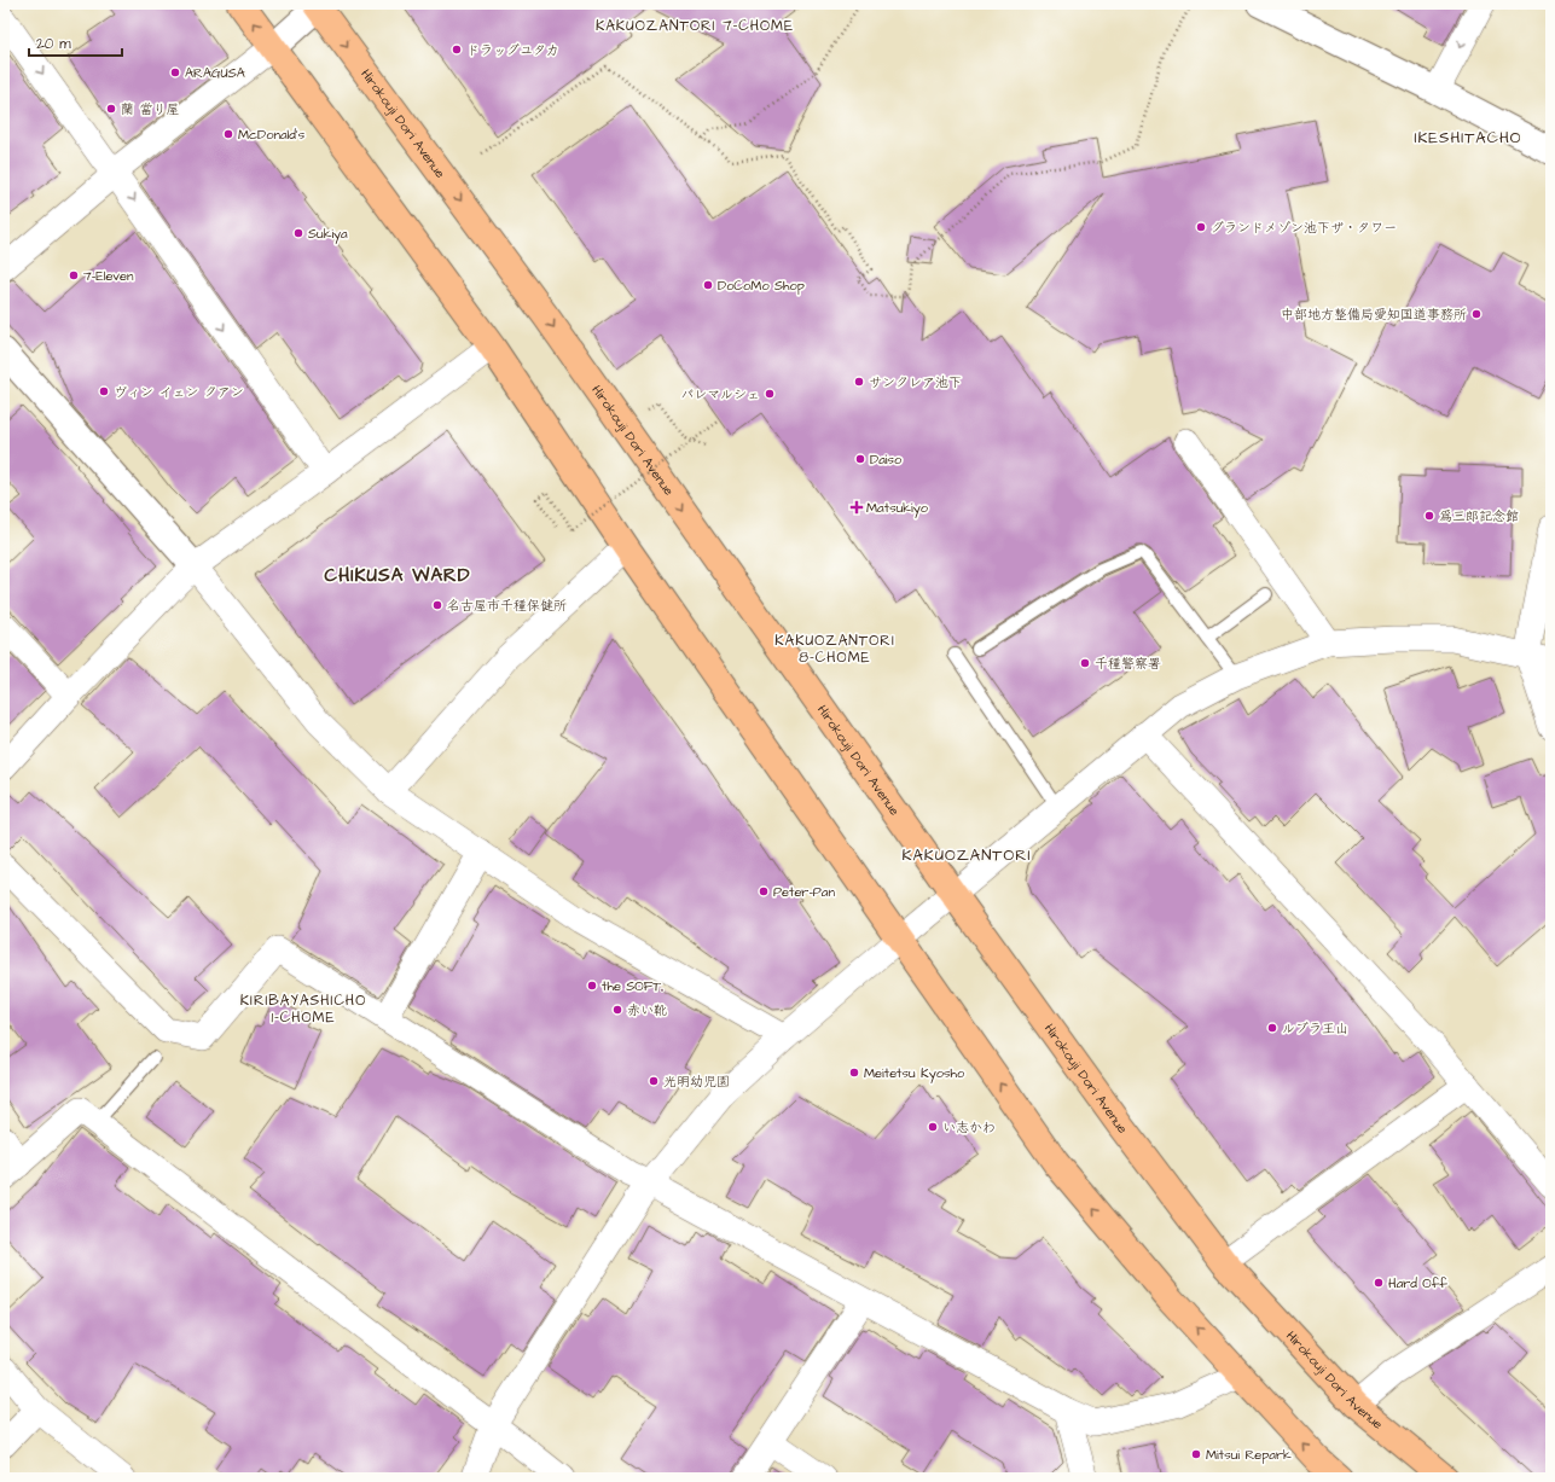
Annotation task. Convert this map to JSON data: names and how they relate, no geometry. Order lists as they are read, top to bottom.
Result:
{
  "streets": {
    "main road": ["Hirokouji Dori Avenue"]
  },
  "districts": [
    "KAKUOZANTORI 7-CHOME",
    "IKESHITACHO",
    "CHIKUSA WARD",
    "KAKUOZANTORI 8-CHOME",
    "KAKUOZANTORI",
    "KIRIBAYASHICHO 1-CHOME"
  ],
  "places": {
    "other": [
      "ドラッグユタカ",
      "ARAGUSA",
      "蘭 當り屋",
      "McDonald's",
      "グランドメゾン池下ザ・タワー",
      "Sukiya",
      "7-Eleven",
      "DoCoMo Shop",
      "中部地方整備局愛知国道事務所",
      "サンクレア池下",
      "ヴィン イェン クアン",
      "パレマルシェ",
      "Daiso",
      "爲三郎記念館",
      "名古屋市千種保健所",
      "千種警察署",
      "Peter-Pan",
      "the SOFT.",
      "赤い靴",
      "ルブラ王山",
      "Meitetsu Kyosho",
      "光明幼児園",
      "い志かわ",
      "Hard Off",
      "Mitsui Repark"
    ],
    "health": ["Matsukiyo"]
  },
  "scale_bar": "20 m"
}
